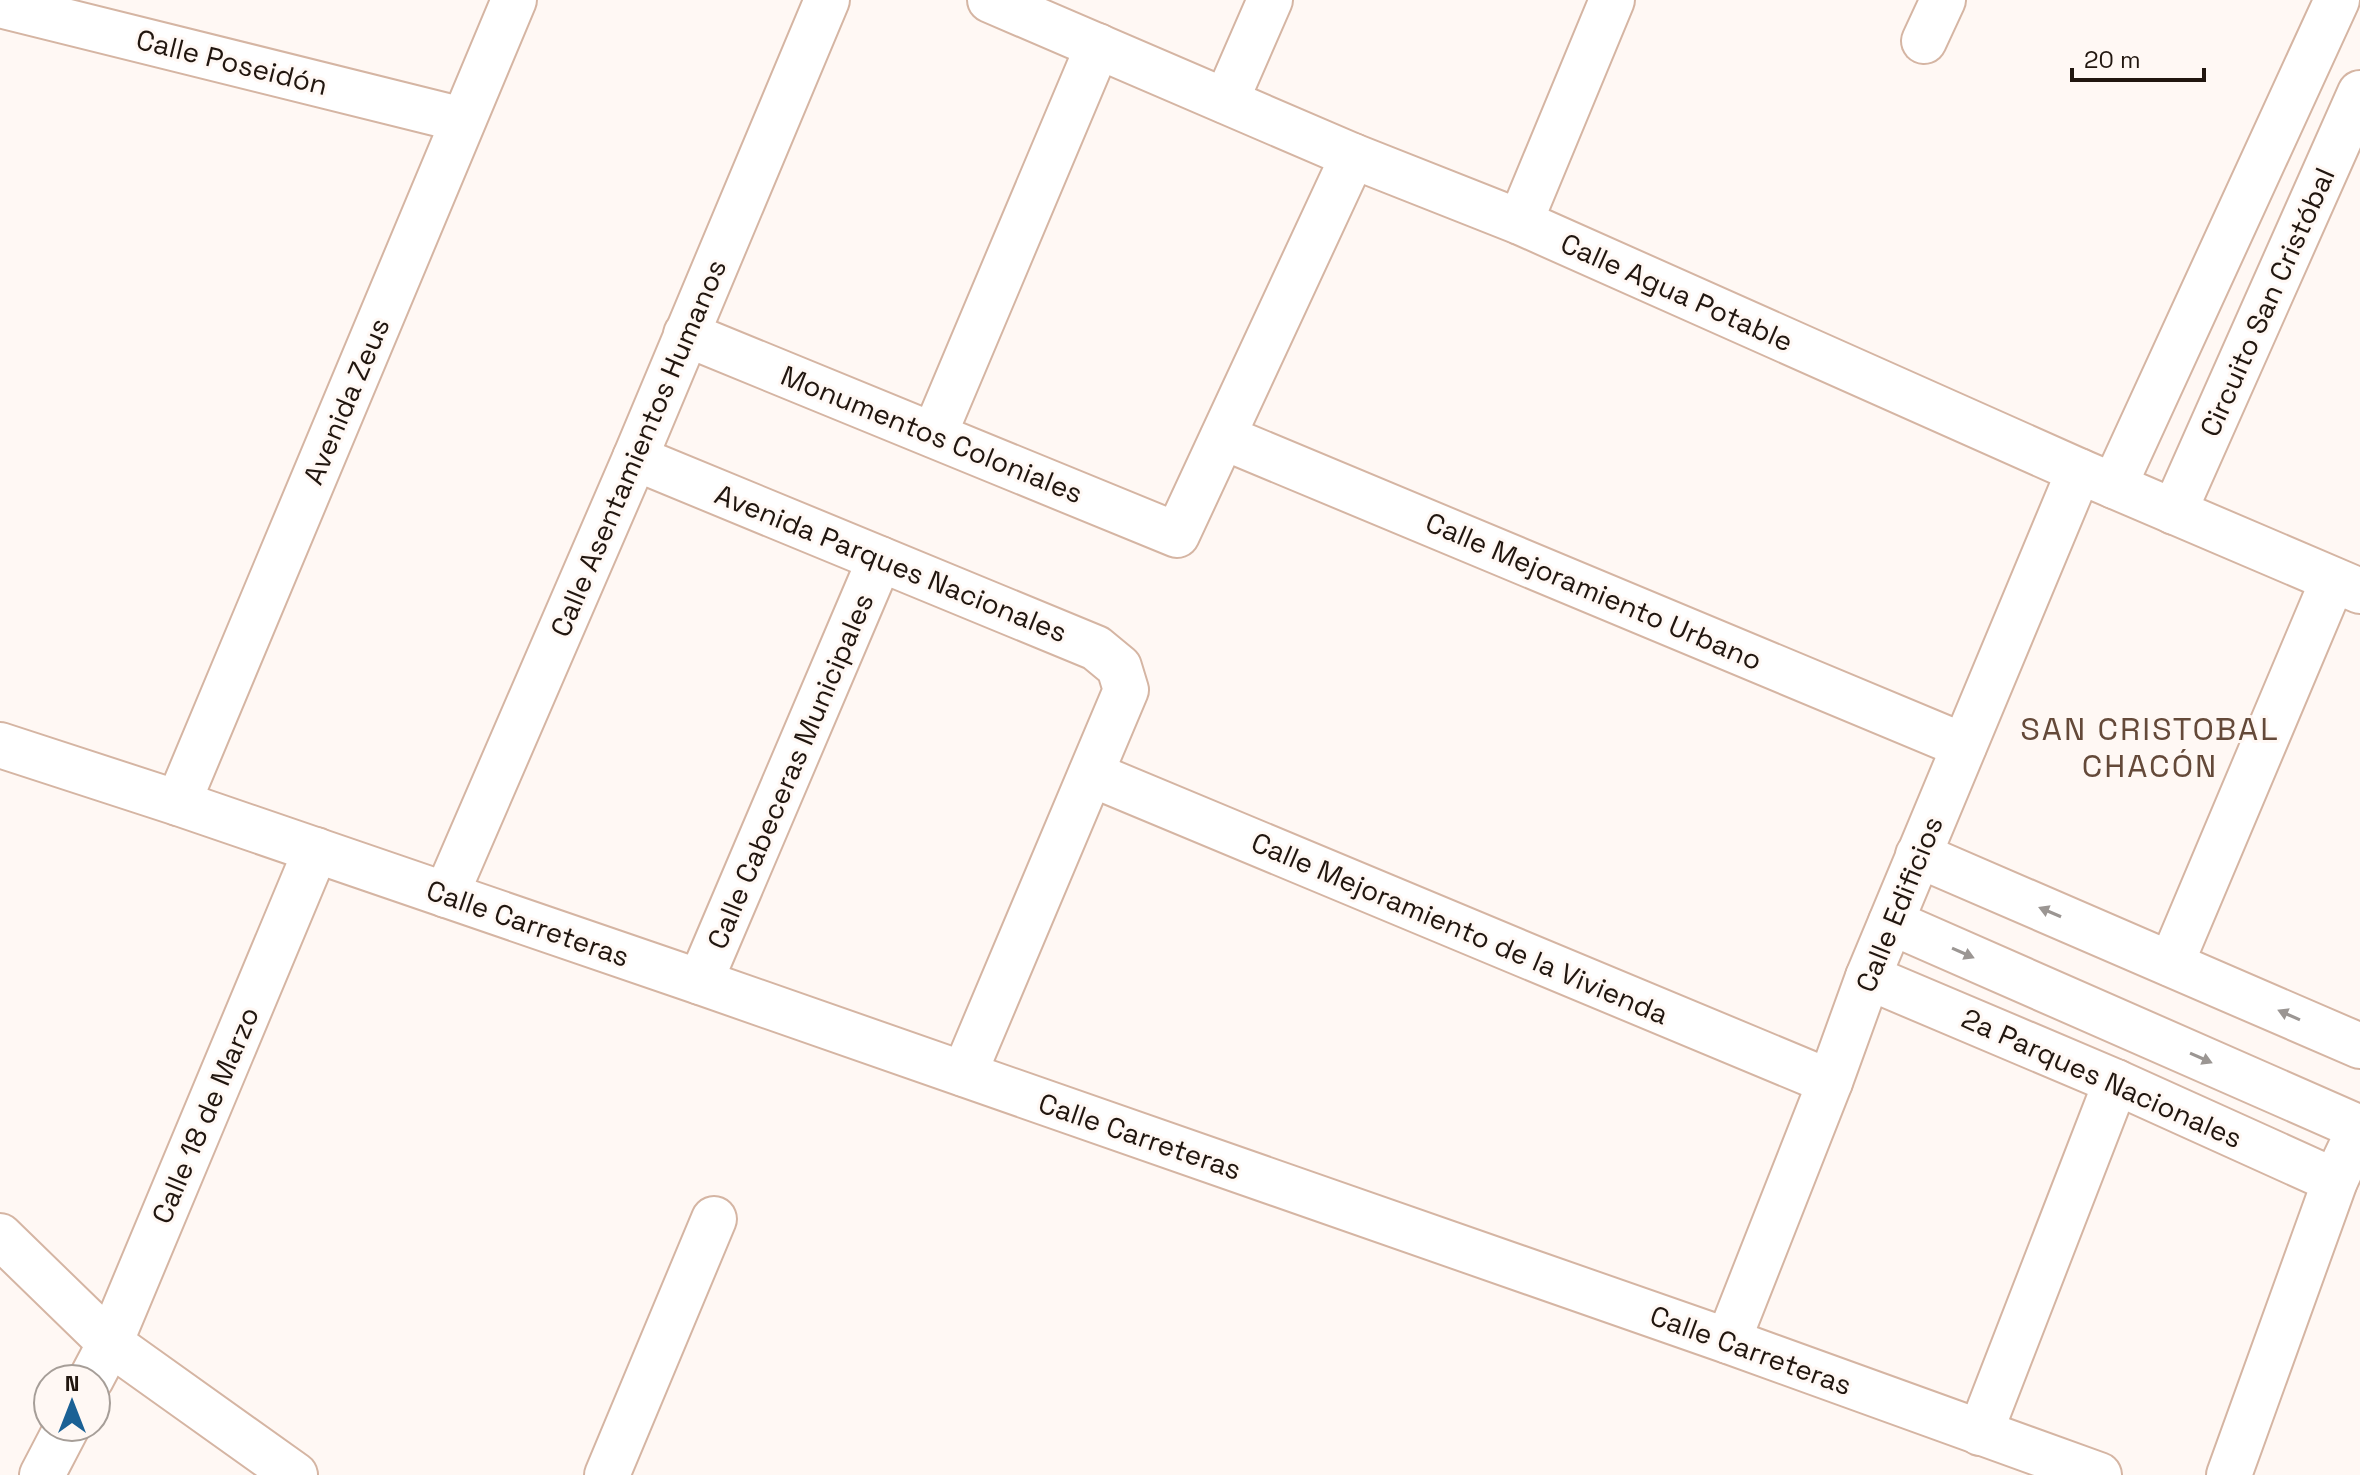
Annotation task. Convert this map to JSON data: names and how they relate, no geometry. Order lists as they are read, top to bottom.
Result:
{
  "streets": {
    "street": [
      "Calle Poseidón",
      "Calle Agua Potable",
      "Circuito San Cristóbal",
      "Avenida Zeus",
      "Monumentos Coloniales",
      "Calle Asentamientos Humanos",
      "Avenida Parques Nacionales",
      "Calle Mejoramiento Urbano",
      "Calle Cabeceras Municipales",
      "Calle Edificios",
      "Calle Carreteras",
      "Calle Mejoramiento de la Vivienda",
      "2a Parques Nacionales",
      "Calle 18 de Marzo"
    ]
  },
  "crossings": [
    ["Calle Poseidón", "Avenida Zeus"],
    ["Calle Agua Potable", "Circuito San Cristóbal"],
    ["Calle Agua Potable", "Calle Edificios"],
    ["Avenida Zeus", "Calle Carreteras"],
    ["Monumentos Coloniales", "Calle Asentamientos Humanos"],
    ["Monumentos Coloniales", "Calle Mejoramiento Urbano"],
    ["Calle Asentamientos Humanos", "Avenida Parques Nacionales"],
    ["Calle Asentamientos Humanos", "Calle Carreteras"],
    ["Avenida Parques Nacionales", "Calle Cabeceras Municipales"],
    ["Avenida Parques Nacionales", "Calle Mejoramiento de la Vivienda"],
    ["Calle Mejoramiento Urbano", "Calle Edificios"],
    ["Calle Cabeceras Municipales", "Calle Carreteras"],
    ["Calle Edificios", "Calle Carreteras"],
    ["Calle Edificios", "Calle Mejoramiento de la Vivienda"],
    ["Calle Edificios", "2a Parques Nacionales"],
    ["Calle Carreteras", "Calle 18 de Marzo"]
  ],
  "districts": ["SAN CRISTOBAL CHACÓN"],
  "scale_bar": "20 m",
  "north": "top"
}
